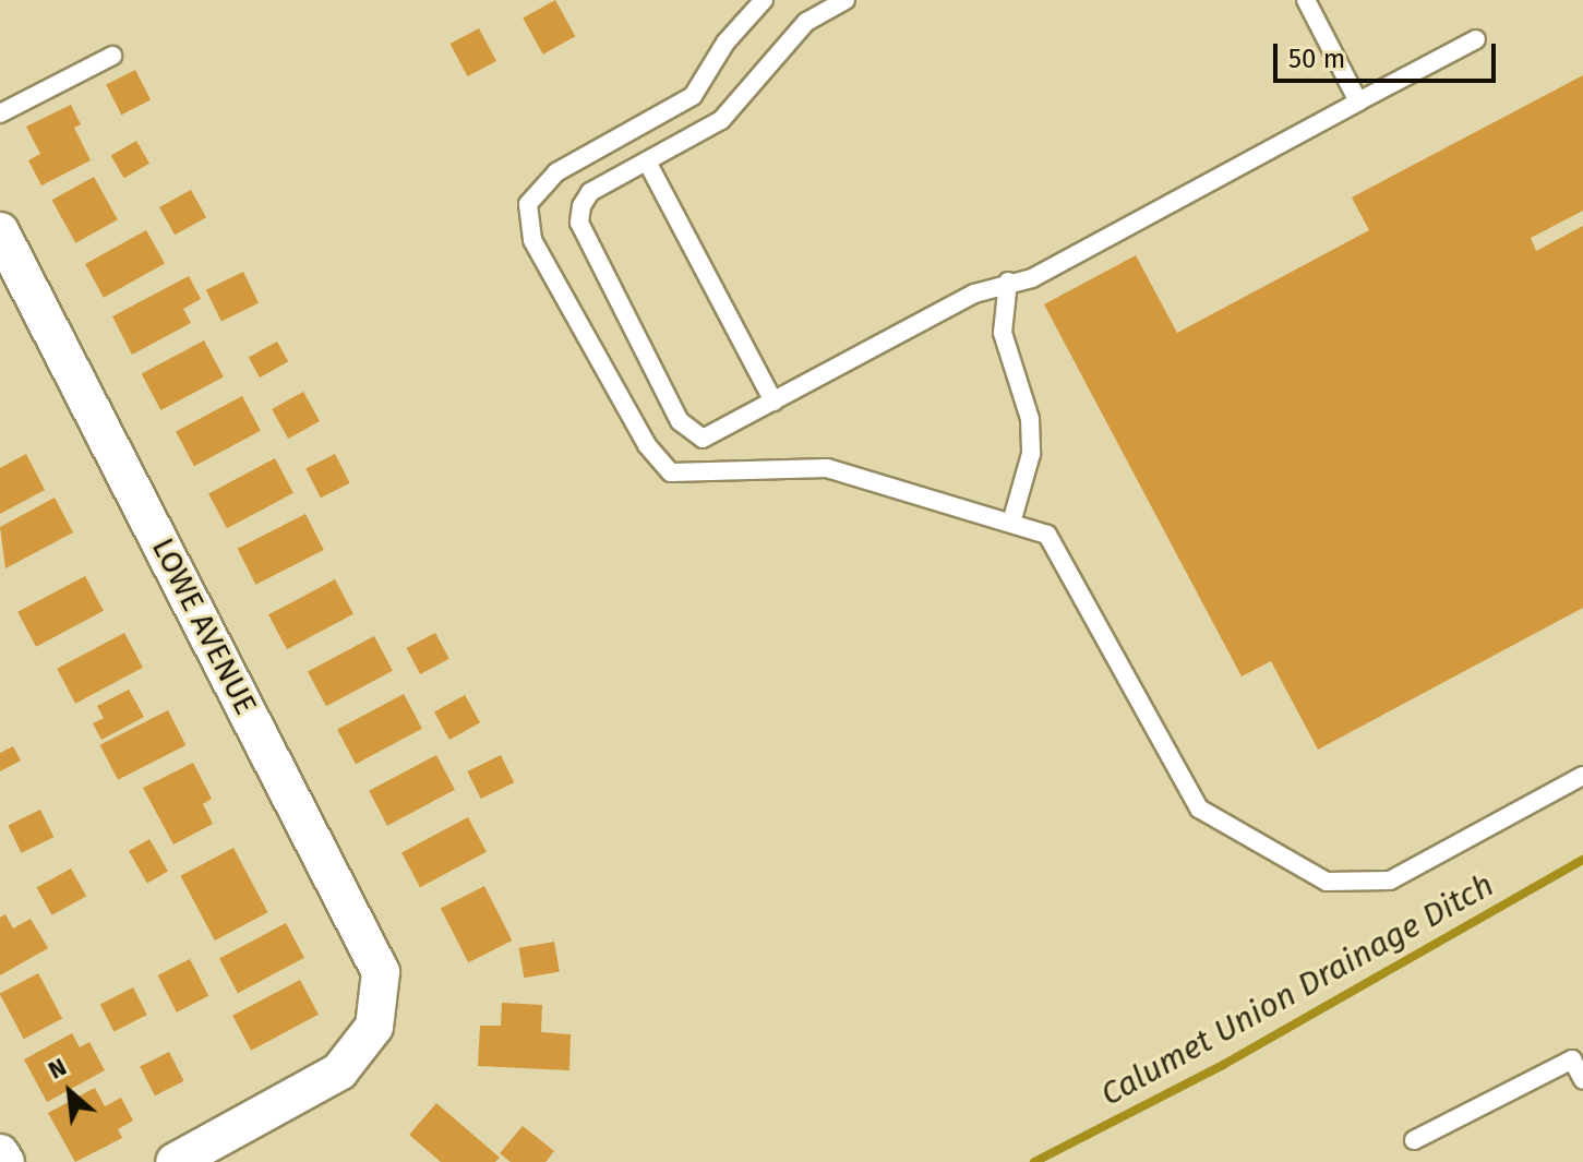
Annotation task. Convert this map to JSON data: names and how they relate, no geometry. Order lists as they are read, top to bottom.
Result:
{
  "streets": {
    "street": ["LOWE AVENUE"]
  },
  "water": ["Calumet Union Drainage Ditch"],
  "scale_bar": "50 m",
  "north": "top left"
}
